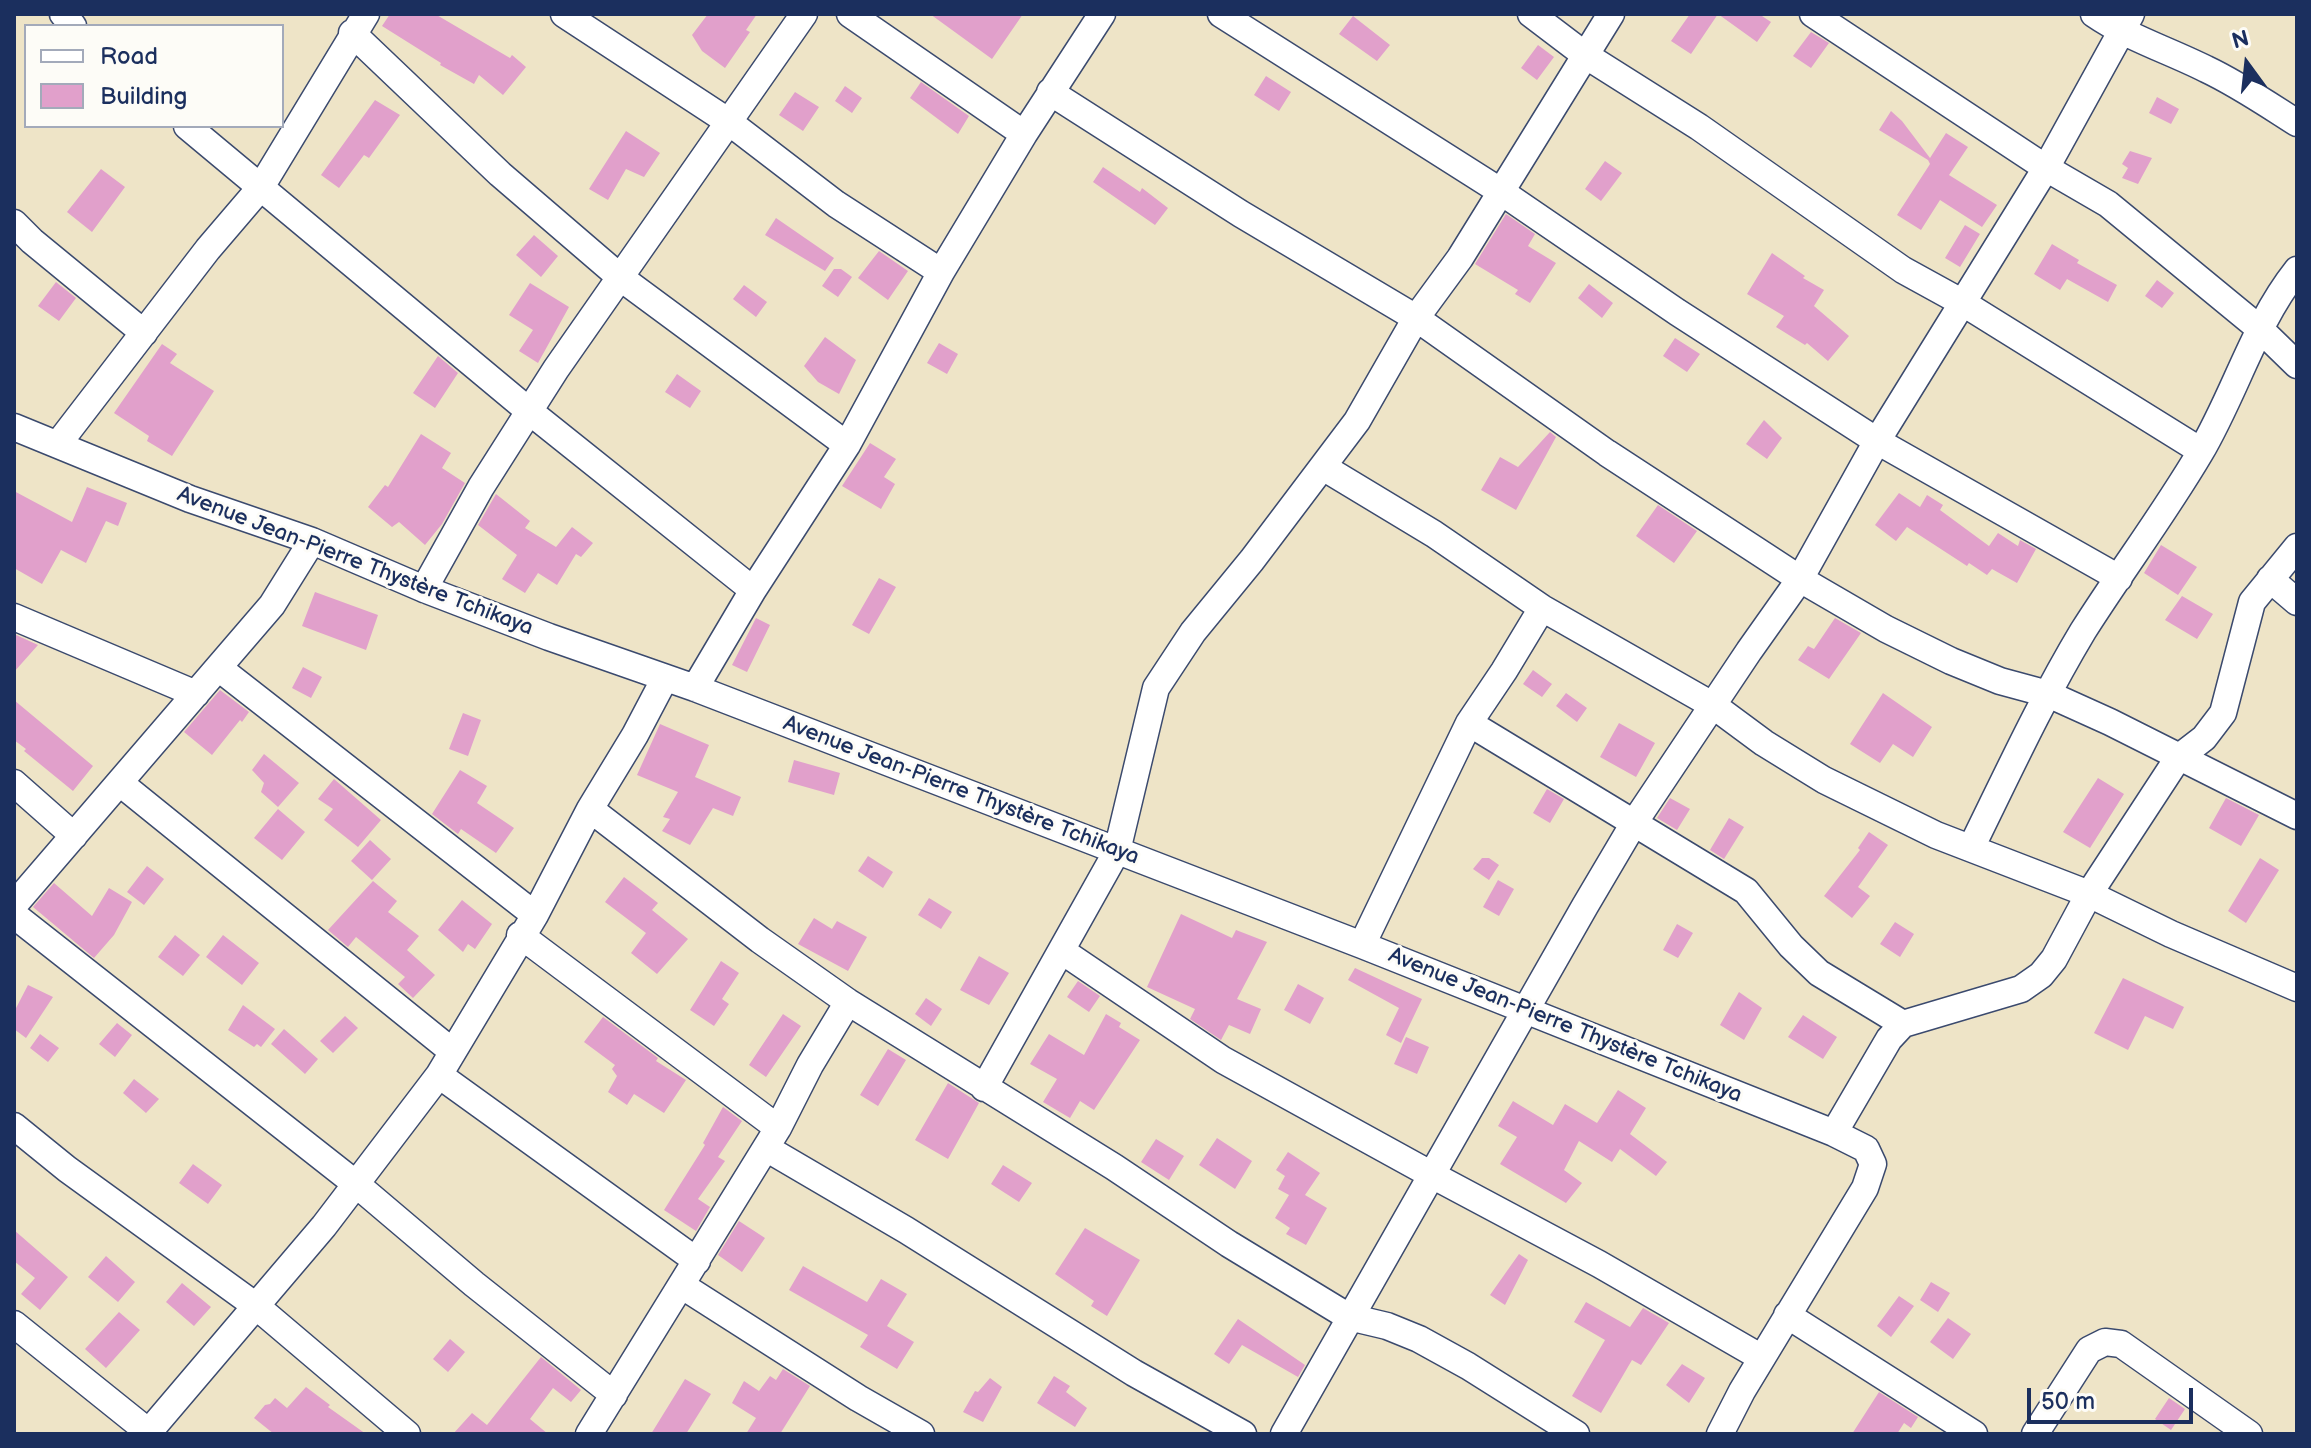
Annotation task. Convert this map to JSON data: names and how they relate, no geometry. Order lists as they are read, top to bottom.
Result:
{
  "streets": {
    "street": ["Avenue Jean-Pierre Thystère Tchikaya"]
  },
  "legend": ["Road", "Building"],
  "scale_bar": "50 m",
  "north": "top"
}
